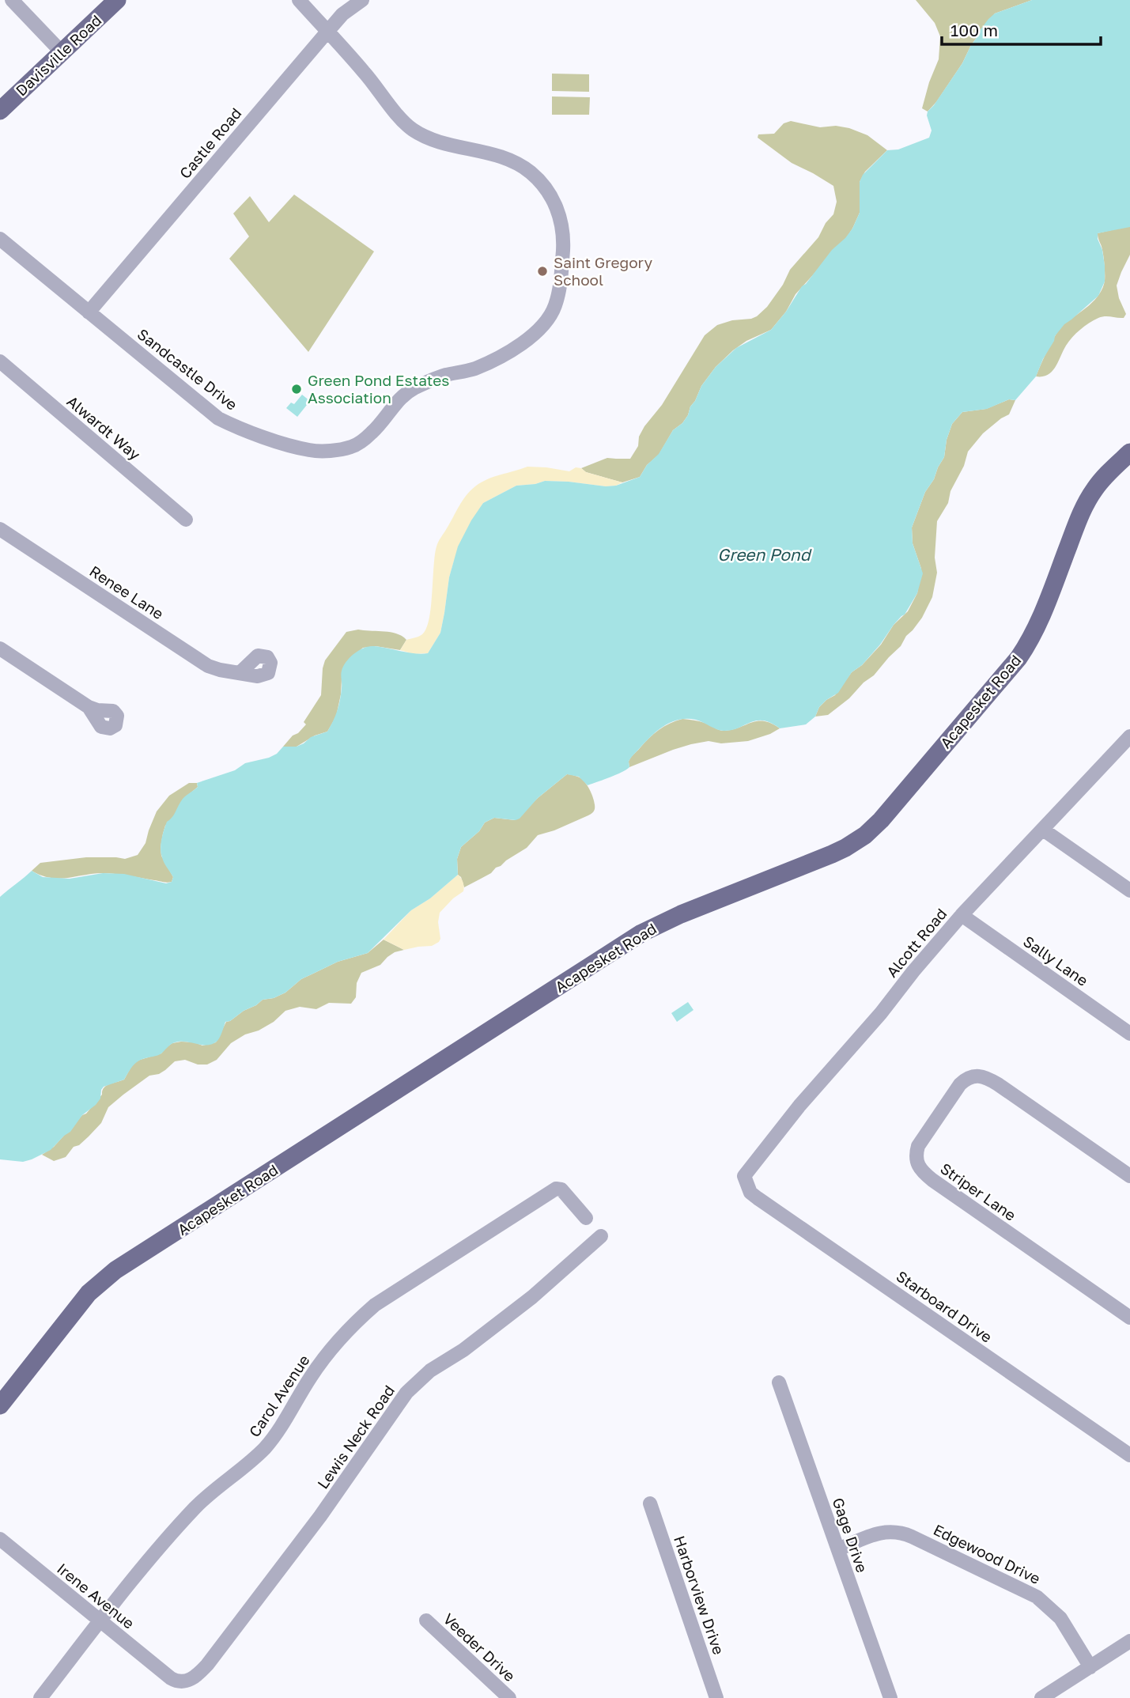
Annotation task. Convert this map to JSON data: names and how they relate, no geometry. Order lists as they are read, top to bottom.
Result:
{
  "streets": {
    "main road": ["Davisville Road", "Acapesket Road"],
    "street": [
      "Castle Road",
      "Sandcastle Drive",
      "Alwardt Way",
      "Renee Lane",
      "Alcott Road",
      "Sally Lane",
      "Striper Lane",
      "Starboard Drive",
      "Carol Avenue",
      "Lewis Neck Road",
      "Gage Drive",
      "Edgewood Drive",
      "Harborview Drive",
      "Irene Avenue",
      "Veeder Drive"
    ]
  },
  "crossings": [
    ["Castle Road", "Sandcastle Drive"],
    ["Alcott Road", "Sally Lane"],
    ["Alcott Road", "Starboard Drive"],
    ["Carol Avenue", "Irene Avenue"],
    ["Lewis Neck Road", "Irene Avenue"],
    ["Gage Drive", "Edgewood Drive"]
  ],
  "water": ["Green Pond"],
  "places": ["Saint Gregory School", "Green Pond Estates Association"],
  "scale_bar": "100 m"
}
